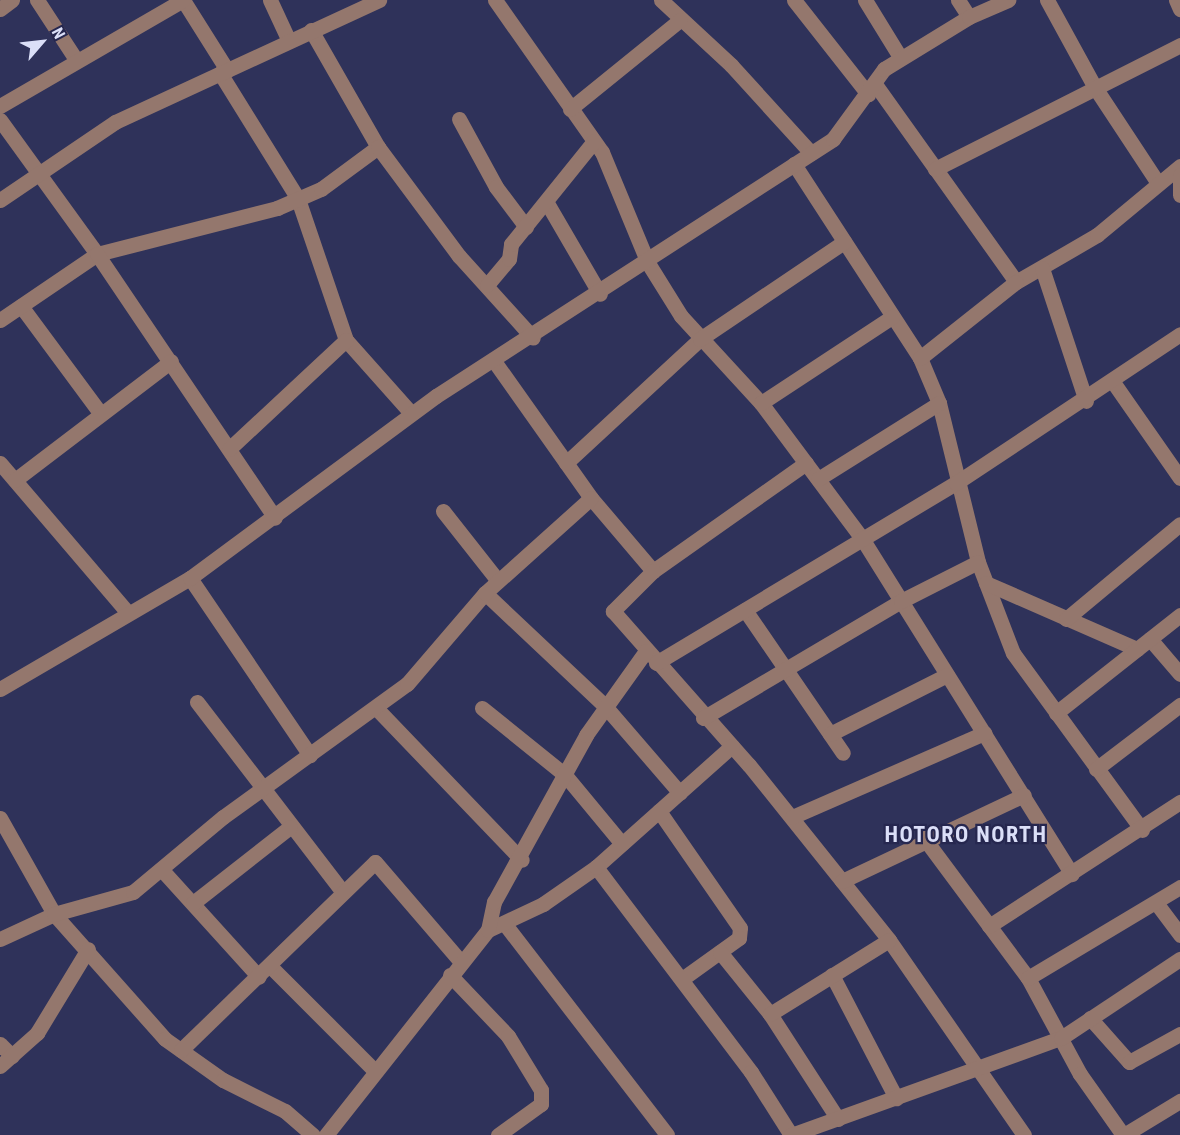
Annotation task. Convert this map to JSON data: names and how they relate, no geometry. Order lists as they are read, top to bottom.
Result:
{
  "districts": ["HOTORO NORTH"],
  "north": "top right"
}
